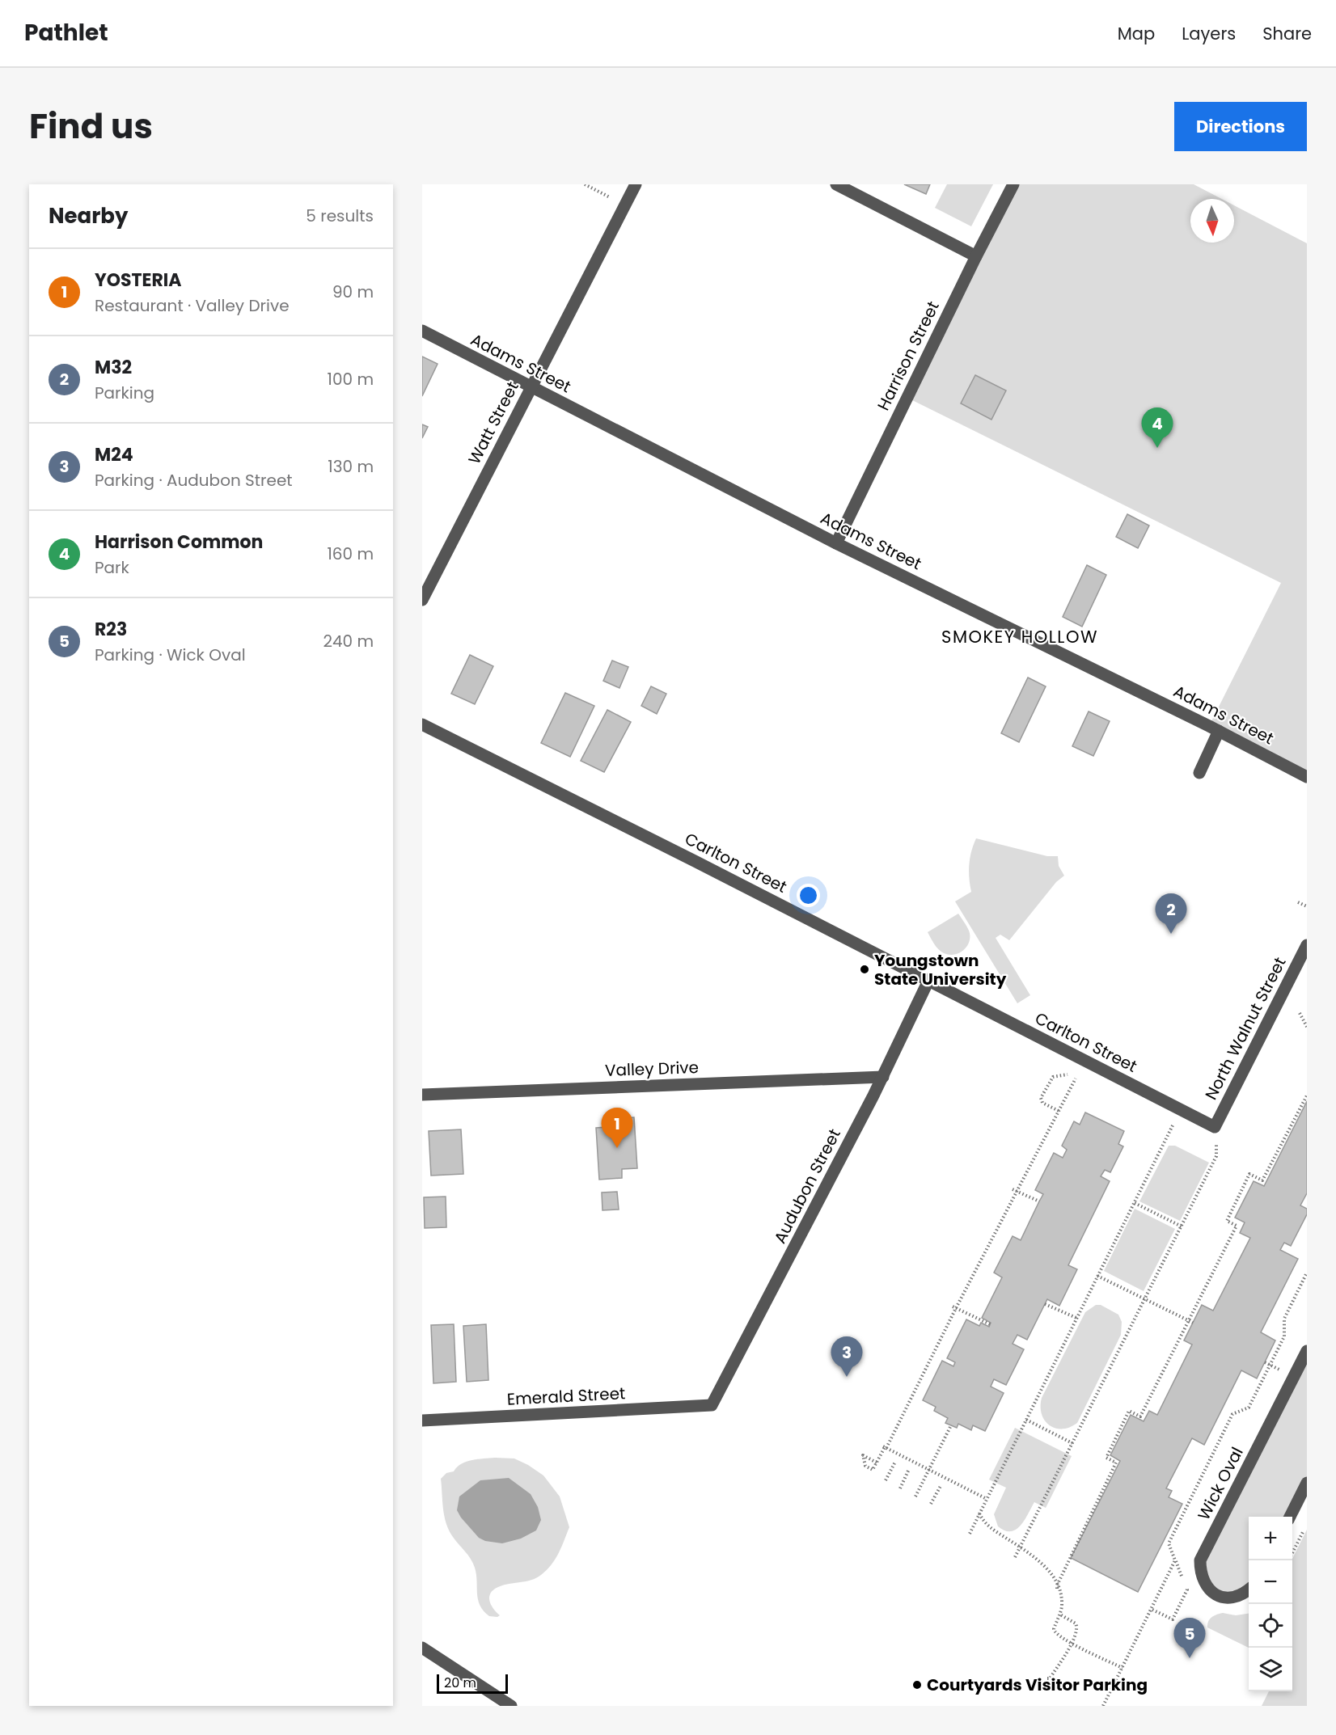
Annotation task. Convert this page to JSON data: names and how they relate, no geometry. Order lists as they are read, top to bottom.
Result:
{
  "streets": {
    "street": [
      "Harrison Street",
      "Adams Street",
      "Watt Street",
      "Carlton Street",
      "North Walnut Street",
      "Valley Drive",
      "Audubon Street",
      "Emerald Street",
      "Wick Oval"
    ]
  },
  "crossings": [
    ["Harrison Street", "Adams Street"],
    ["Adams Street", "Watt Street"],
    ["Carlton Street", "North Walnut Street"],
    ["Carlton Street", "Audubon Street"],
    ["Valley Drive", "Audubon Street"],
    ["Audubon Street", "Emerald Street"]
  ],
  "districts": ["SMOKEY HOLLOW"],
  "places": ["Youngstown State University", "Courtyards Visitor Parking"],
  "scale_bar": "20 m",
  "north": "bottom",
  "page": {
    "header": "Pathlet",
    "nav": ["Map", "Layers", "Share"],
    "title": "Find us",
    "buttons": "Directions",
    "heading": ["Nearby", "5 results"],
    "list": [
      {
        "mark": "1",
        "name": "YOSTERIA",
        "note": "Restaurant · Valley Drive",
        "value": "90 m"
      },
      {
        "mark": "2",
        "name": "M32",
        "note": "Parking",
        "value": "100 m"
      },
      {
        "mark": "3",
        "name": "M24",
        "note": "Parking · Audubon Street",
        "value": "130 m"
      },
      {
        "mark": "4",
        "name": "Harrison Common",
        "note": "Park",
        "value": "160 m"
      },
      {
        "mark": "5",
        "name": "R23",
        "note": "Parking · Wick Oval",
        "value": "240 m"
      }
    ],
    "pins": [
      "4",
      "2",
      "1",
      "3",
      "5"
    ],
    "map_buttons": ["+", "−"],
    "scale": "20 m"
  }
}
